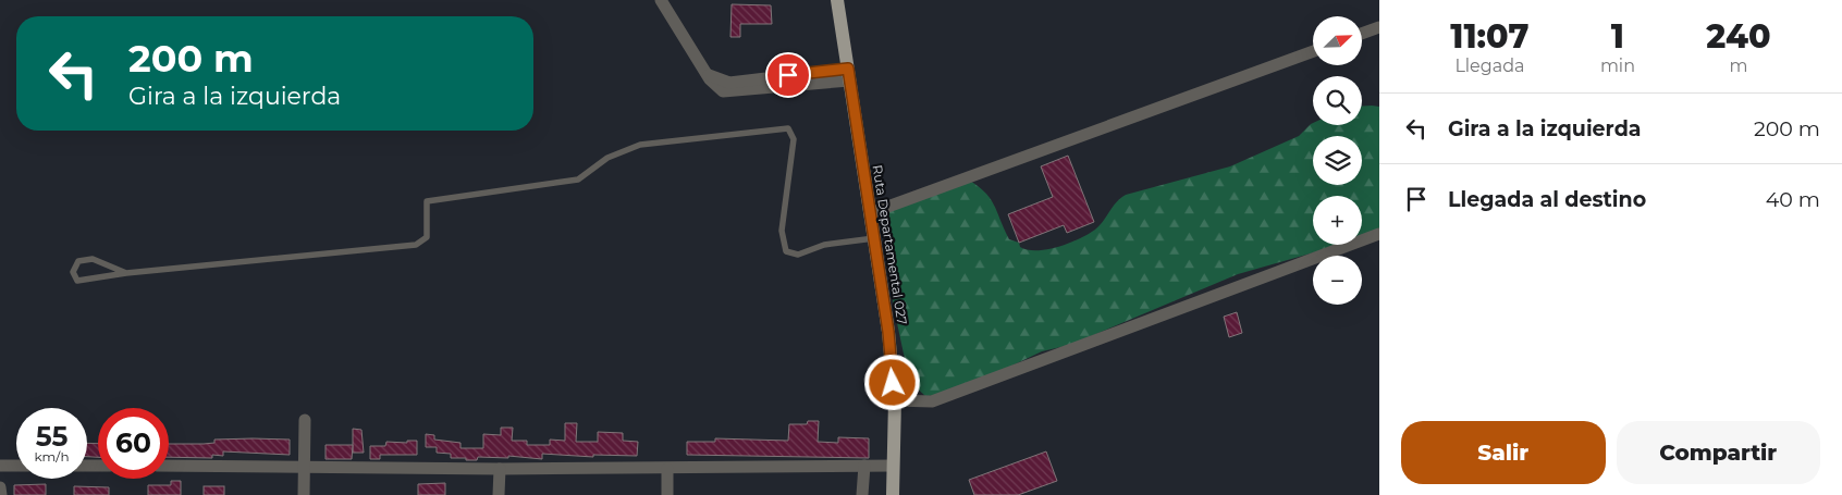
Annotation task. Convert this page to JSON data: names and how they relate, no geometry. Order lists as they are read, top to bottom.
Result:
{
  "streets": {
    "main road": ["Ruta Departamental 027"]
  },
  "north": "top right",
  "page": {
    "eta": [
      "11:07",
      "Llegada",
      "1",
      "min",
      "240",
      "m"
    ],
    "map_buttons": ["+", "−"],
    "turn": ["200 m", "Gira a la izquierda"],
    "list": [
      {
        "name": "Gira a la izquierda",
        "value": "200 m"
      },
      {
        "name": "Llegada al destino",
        "value": "40 m"
      }
    ],
    "speed": "55 km/h",
    "limit": "60",
    "buttons": ["Salir", "Compartir"]
  }
}
